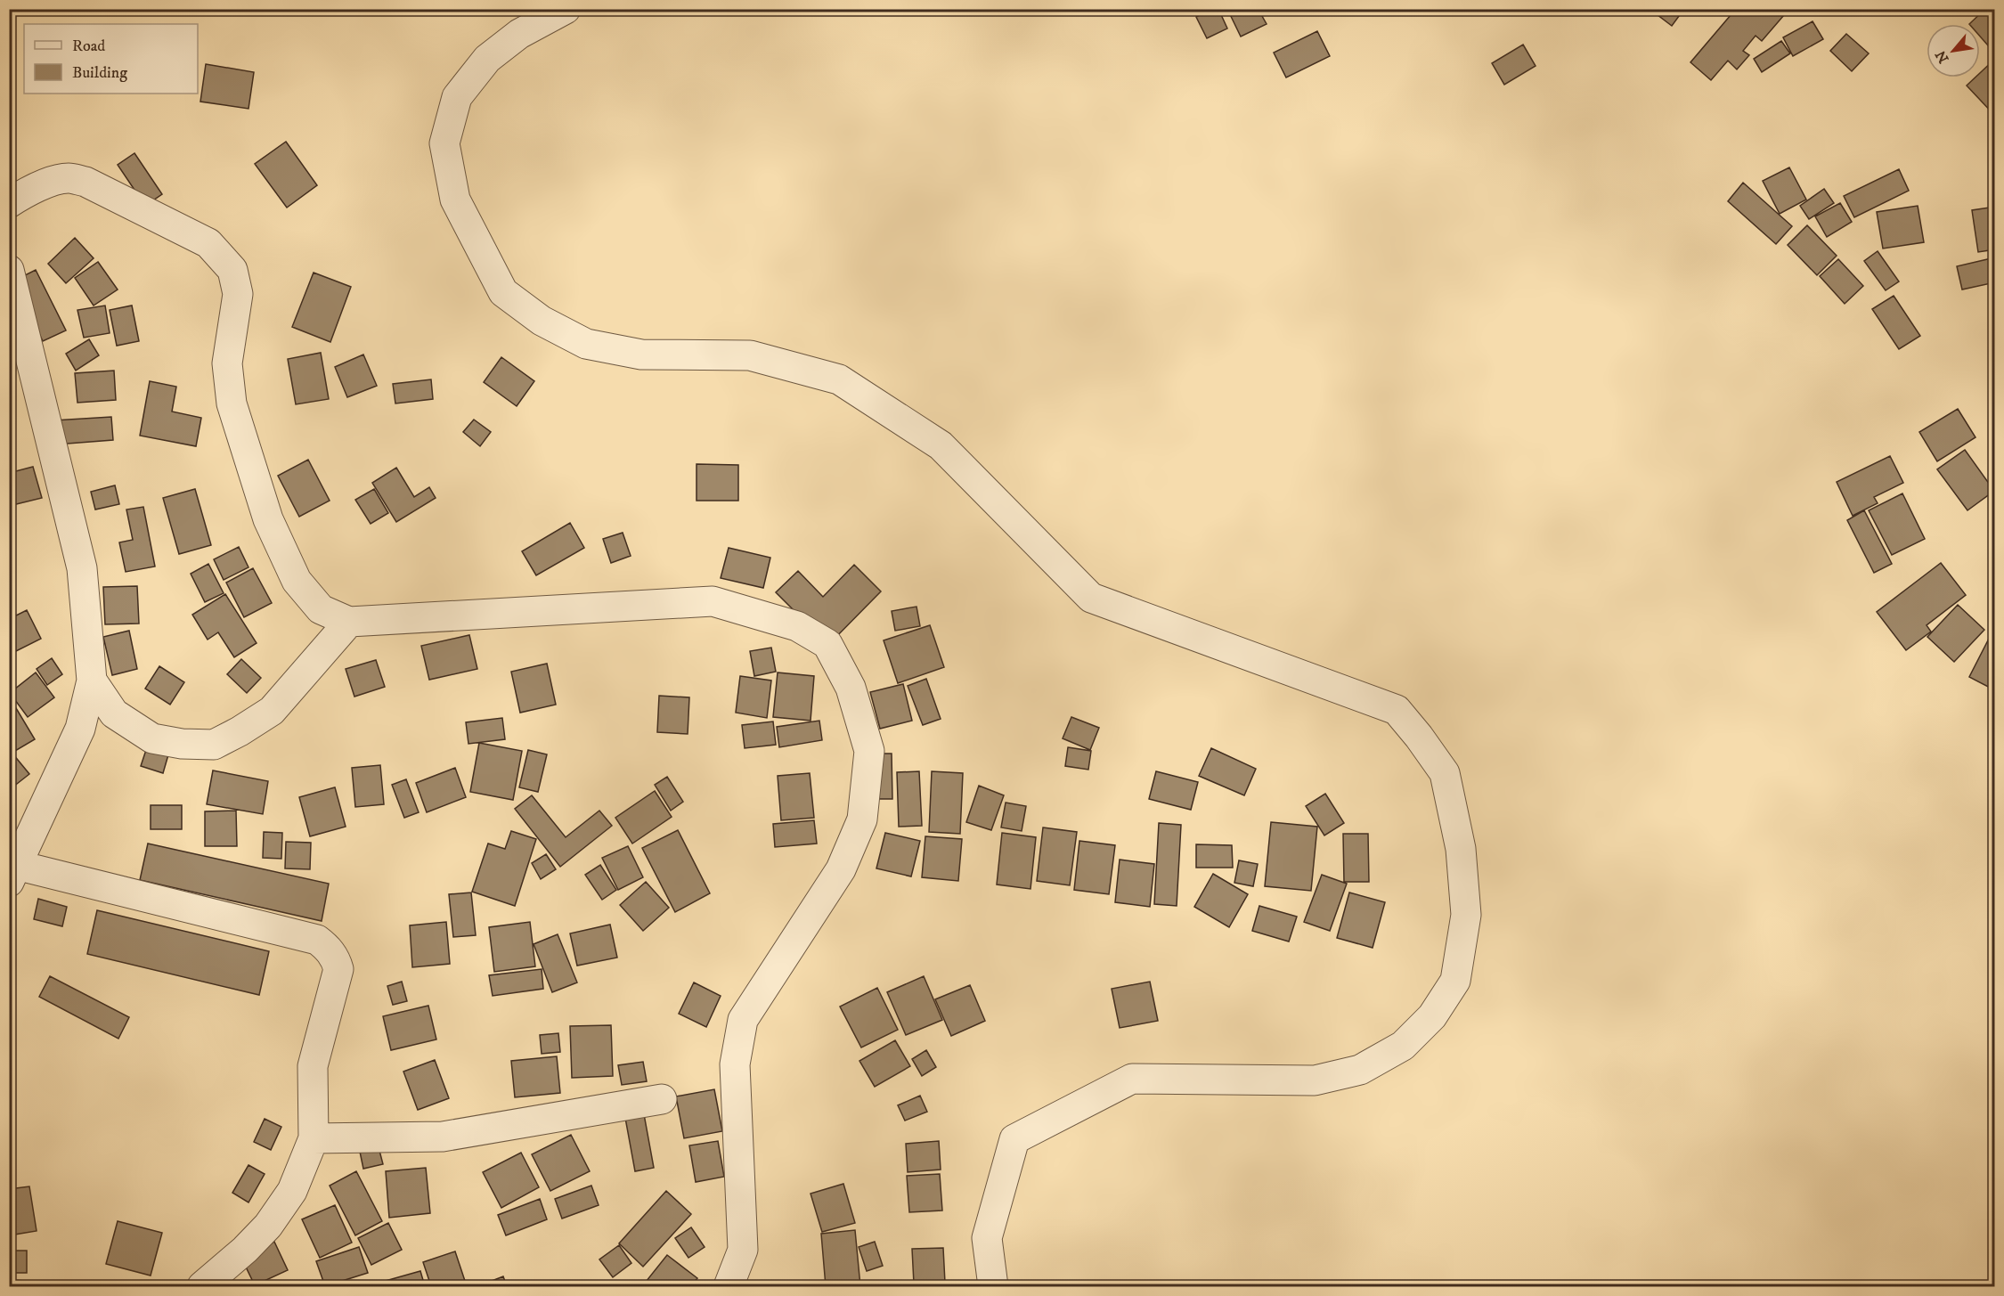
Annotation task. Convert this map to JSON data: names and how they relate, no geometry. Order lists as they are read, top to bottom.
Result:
{
  "legend": ["Road", "Building"],
  "north": "bottom left"
}
